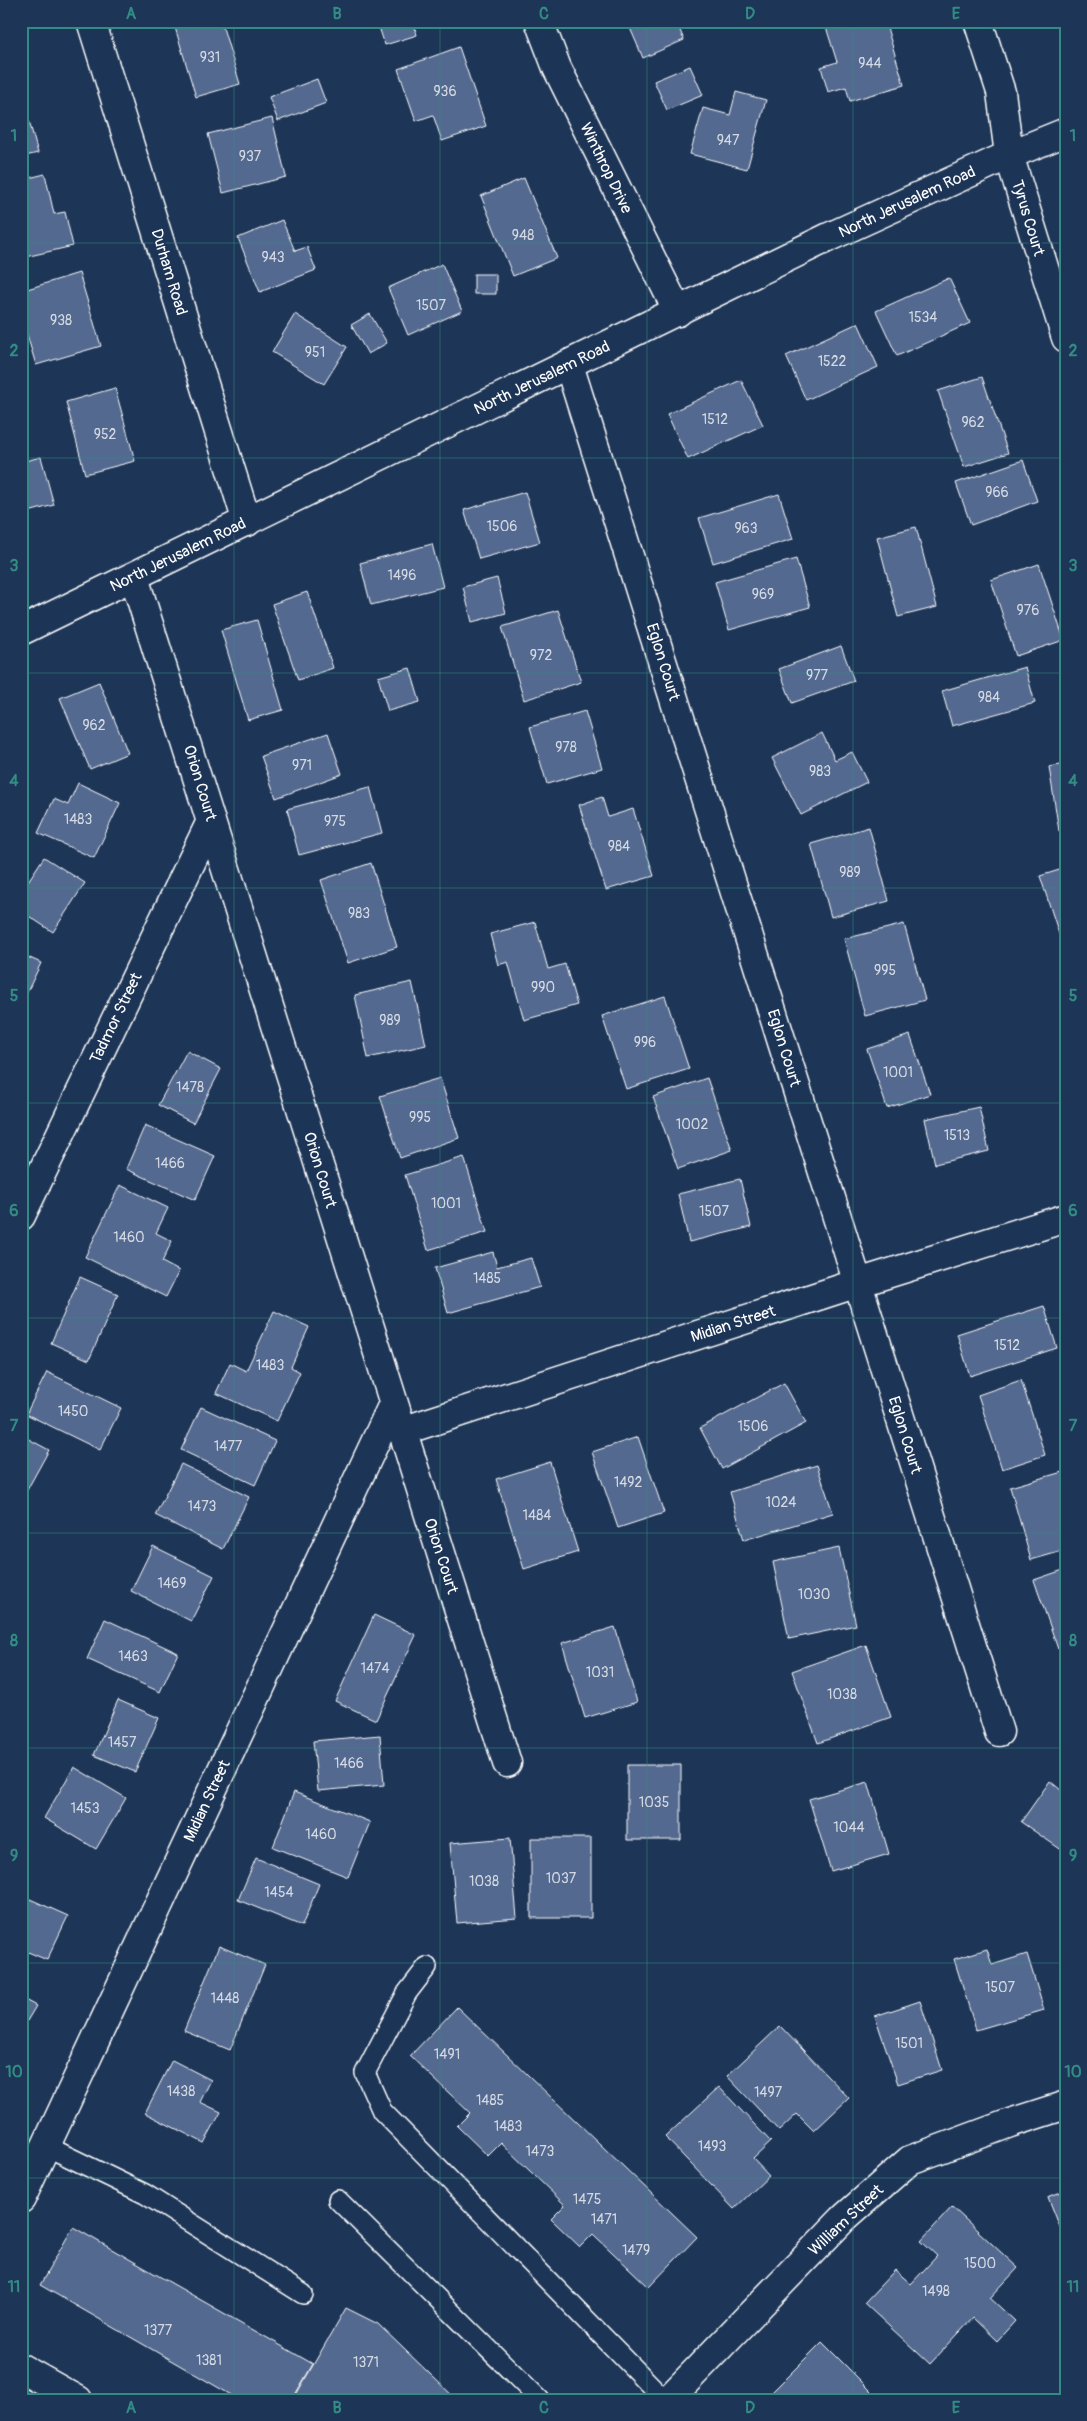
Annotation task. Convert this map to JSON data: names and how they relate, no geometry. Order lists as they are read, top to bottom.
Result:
{
  "streets": {
    "street": [
      "Winthrop Drive",
      "North Jerusalem Road",
      "Tyrus Court",
      "Durham Road",
      "Eglon Court",
      "Orion Court",
      "Tadmor Street",
      "Midian Street",
      "William Street"
    ]
  },
  "crossings": [
    ["Winthrop Drive", "North Jerusalem Road"],
    ["North Jerusalem Road", "Tyrus Court"],
    ["North Jerusalem Road", "Durham Road"],
    ["North Jerusalem Road", "Eglon Court"],
    ["North Jerusalem Road", "Orion Court"],
    ["Eglon Court", "Midian Street"],
    ["Orion Court", "Tadmor Street"],
    ["Orion Court", "Midian Street"]
  ],
  "house_numbers": [
    "931",
    "944",
    "936",
    "947",
    "937",
    "948",
    "943",
    "1507",
    "1534",
    "938",
    "951",
    "1522",
    "1512",
    "962",
    "952",
    "966",
    "1506",
    "963",
    "1496",
    "969",
    "976",
    "972",
    "977",
    "984",
    "962",
    "978",
    "971",
    "983",
    "1483",
    "975",
    "984",
    "989",
    "983",
    "995",
    "990",
    "989",
    "996",
    "1001",
    "1478",
    "995",
    "1002",
    "1513",
    "1466",
    "1001",
    "1507",
    "1460",
    "1485",
    "1512",
    "1483",
    "1450",
    "1506",
    "1477",
    "1492",
    "1024",
    "1473",
    "1484",
    "1469",
    "1030",
    "1463",
    "1474",
    "1031",
    "1038",
    "1457",
    "1466",
    "1035",
    "1453",
    "1044",
    "1460",
    "1037",
    "1038",
    "1454",
    "1507",
    "1448",
    "1501",
    "1491",
    "1438",
    "1497",
    "1485",
    "1483",
    "1493",
    "1473",
    "1475",
    "1471",
    "1479",
    "1500",
    "1498",
    "1377",
    "1381",
    "1371"
  ],
  "grid": {
    "columns": [
      "A",
      "B",
      "C",
      "D",
      "E"
    ],
    "rows": [
      "1",
      "2",
      "3",
      "4",
      "5",
      "6",
      "7",
      "8",
      "9",
      "10",
      "11"
    ]
  }
}
